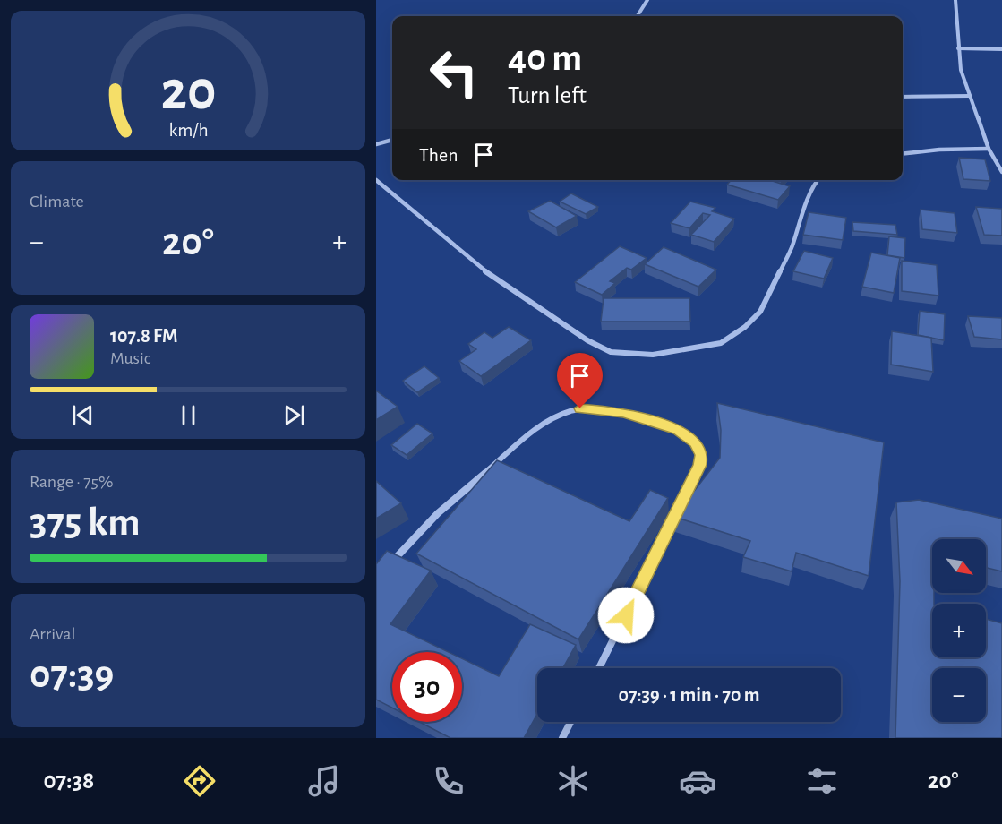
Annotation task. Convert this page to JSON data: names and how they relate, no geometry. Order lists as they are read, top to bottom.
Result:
{
  "north": "bottom right",
  "page": {
    "turn": ["40 m", "Turn left"],
    "then": "Then",
    "tile": [
      "Climate",
      ["Range · 75%", "375 km"],
      ["Arrival", "07:39"]
    ],
    "heat": ["−", "20°", "+"],
    "song": ["107.8 FM", "Music"],
    "map_buttons": ["+", "−"],
    "limit": "30",
    "trip": "07:39 · 1 min · 70 m",
    "tabs": ["07:38", "20°"],
    "gauge": ["20", "km/h"]
  }
}
